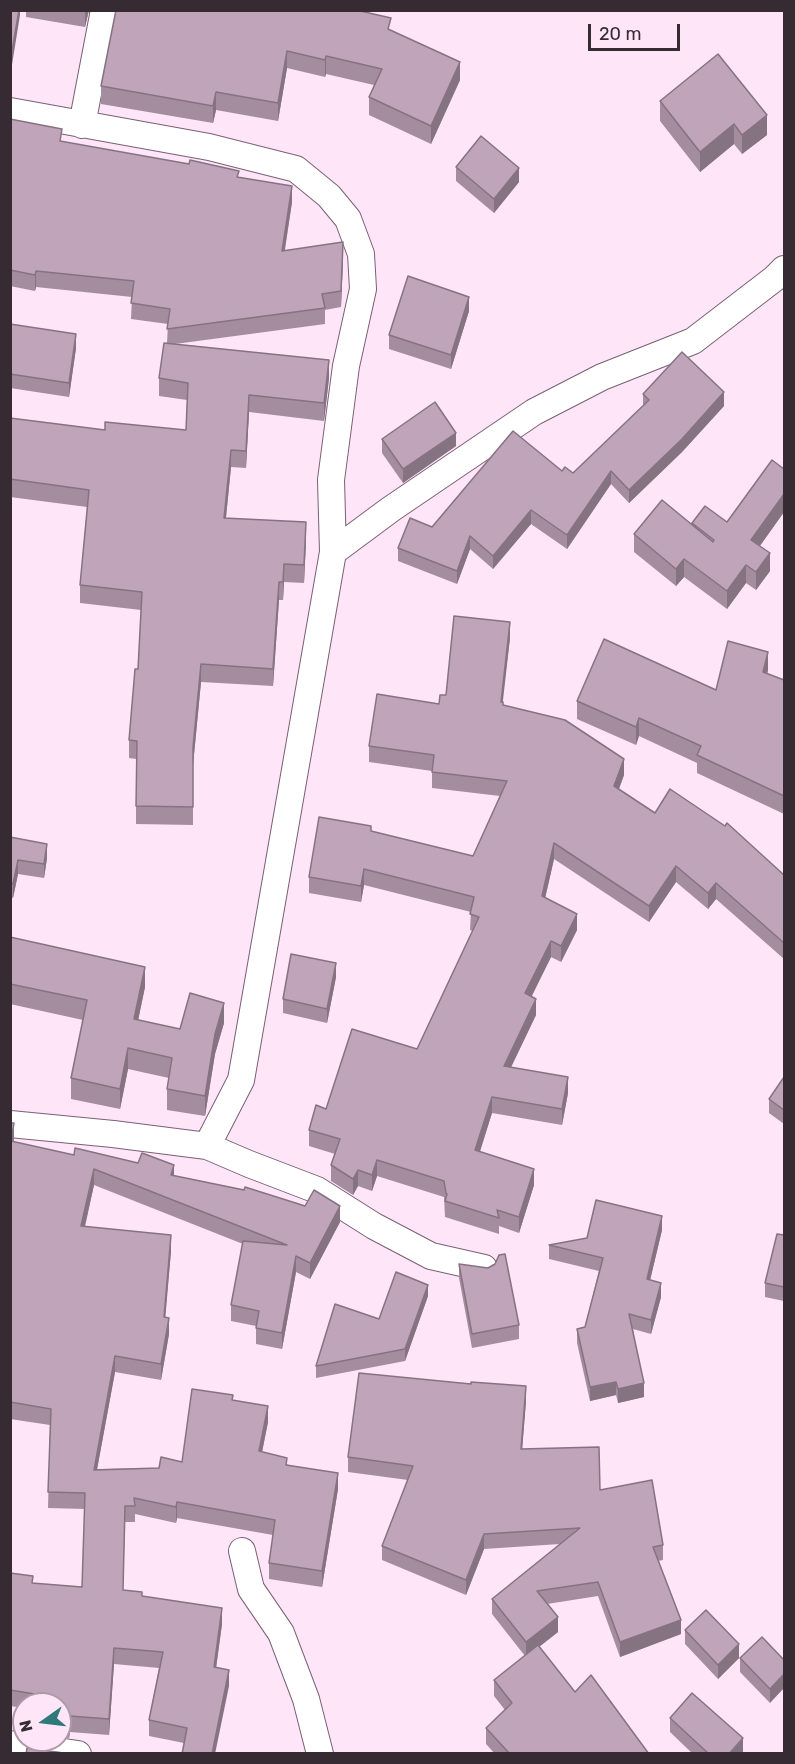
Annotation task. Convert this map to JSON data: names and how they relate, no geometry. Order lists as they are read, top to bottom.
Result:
{
  "scale_bar": "20 m",
  "north": "left"
}
